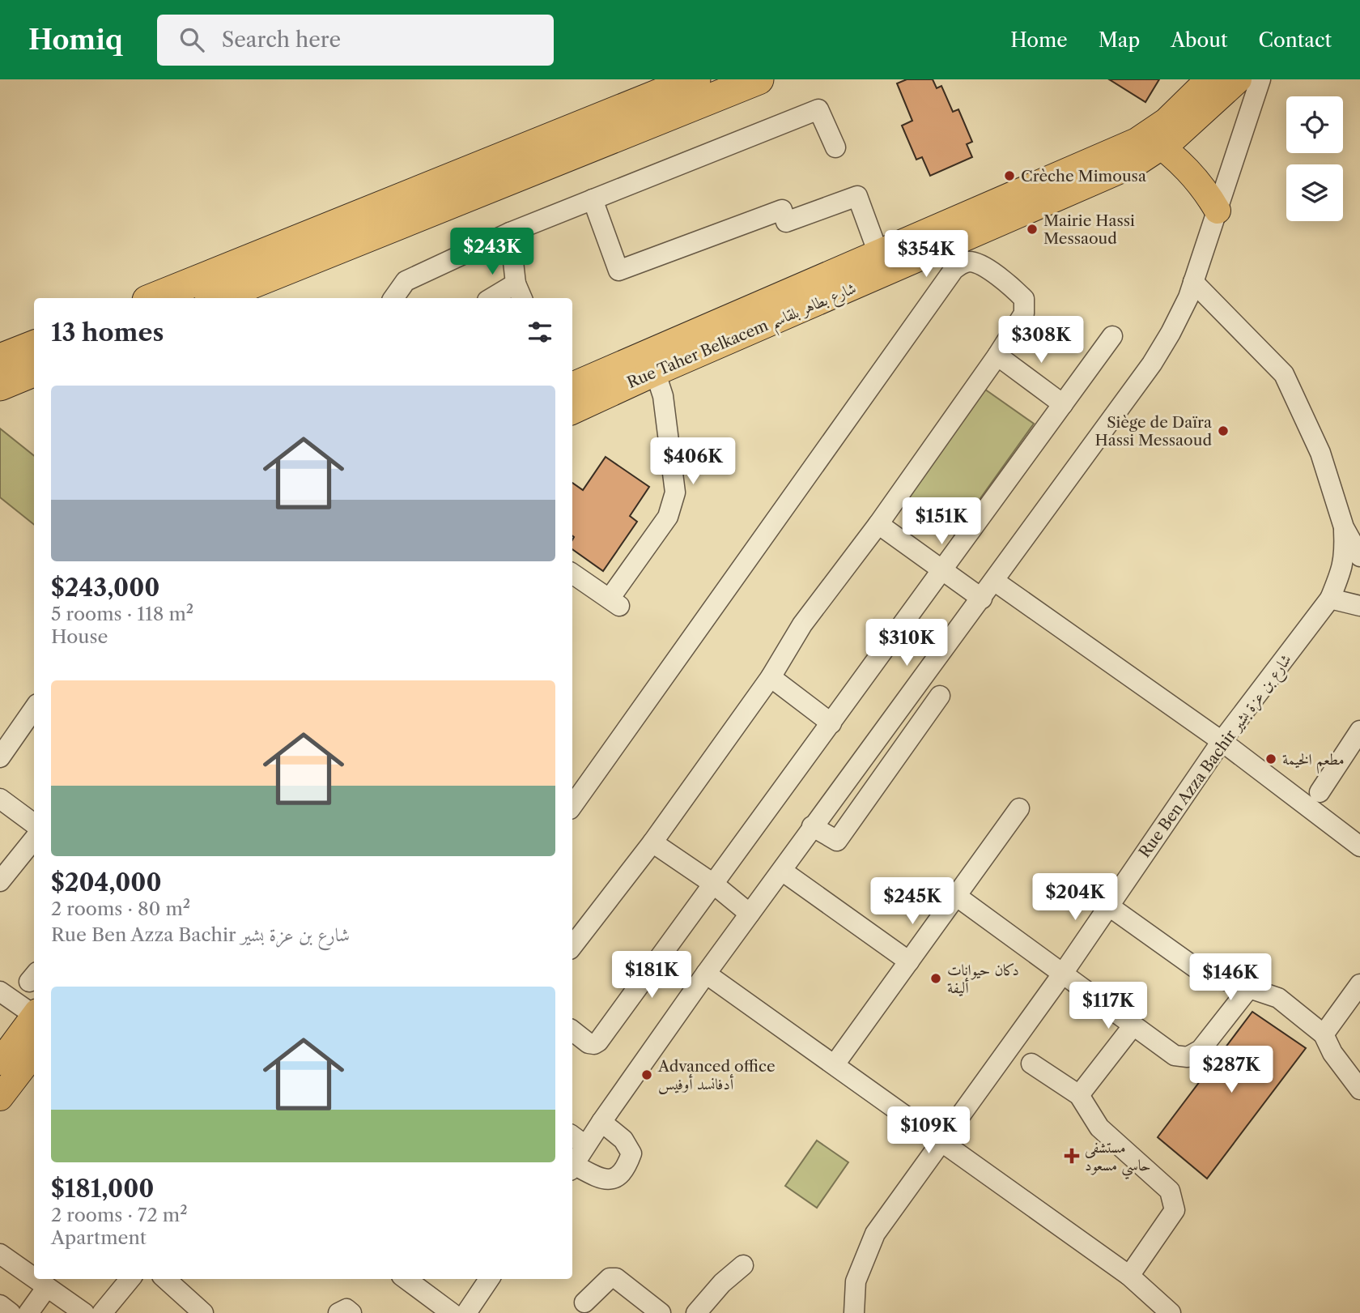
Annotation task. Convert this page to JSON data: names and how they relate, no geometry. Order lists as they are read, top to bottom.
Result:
{
  "streets": {
    "main road": ["Rue Taher Belkacem شارع بطاهر بلقاسم"],
    "street": ["Rue Ben Azza Bachir شارع بن عزة بشير"]
  },
  "places": {
    "other": [
      "Crèche Mimousa",
      "Mairie Hassi Messaoud",
      "Siège de Daïra Hassi Messaoud",
      "مطعم الخيمة",
      "دكان حيوانات أليفة",
      "Advanced office أدفانسد أوفيس"
    ],
    "health": ["مستشفى حاسي مسعود"]
  },
  "page": {
    "header": "Homiq",
    "search": "Search here",
    "nav": [
      "Home",
      "Map",
      "About",
      "Contact"
    ],
    "price": [
      "$243K",
      "$354K",
      "$308K",
      "$406K",
      "$151K",
      "$310K",
      "$204K",
      "$245K",
      "$181K",
      "$146K",
      "$117K",
      "$287K",
      "$109K"
    ],
    "heading": "13 homes",
    "list": [
      {
        "name": "$243,000",
        "note": "5 rooms · 118 m² · House"
      },
      {
        "name": "$204,000",
        "note": "2 rooms · 80 m² · Rue Ben Azza Bachir شارع بن عزة بشير"
      },
      {
        "name": "$181,000",
        "note": "2 rooms · 72 m² · Apartment"
      }
    ]
  }
}
